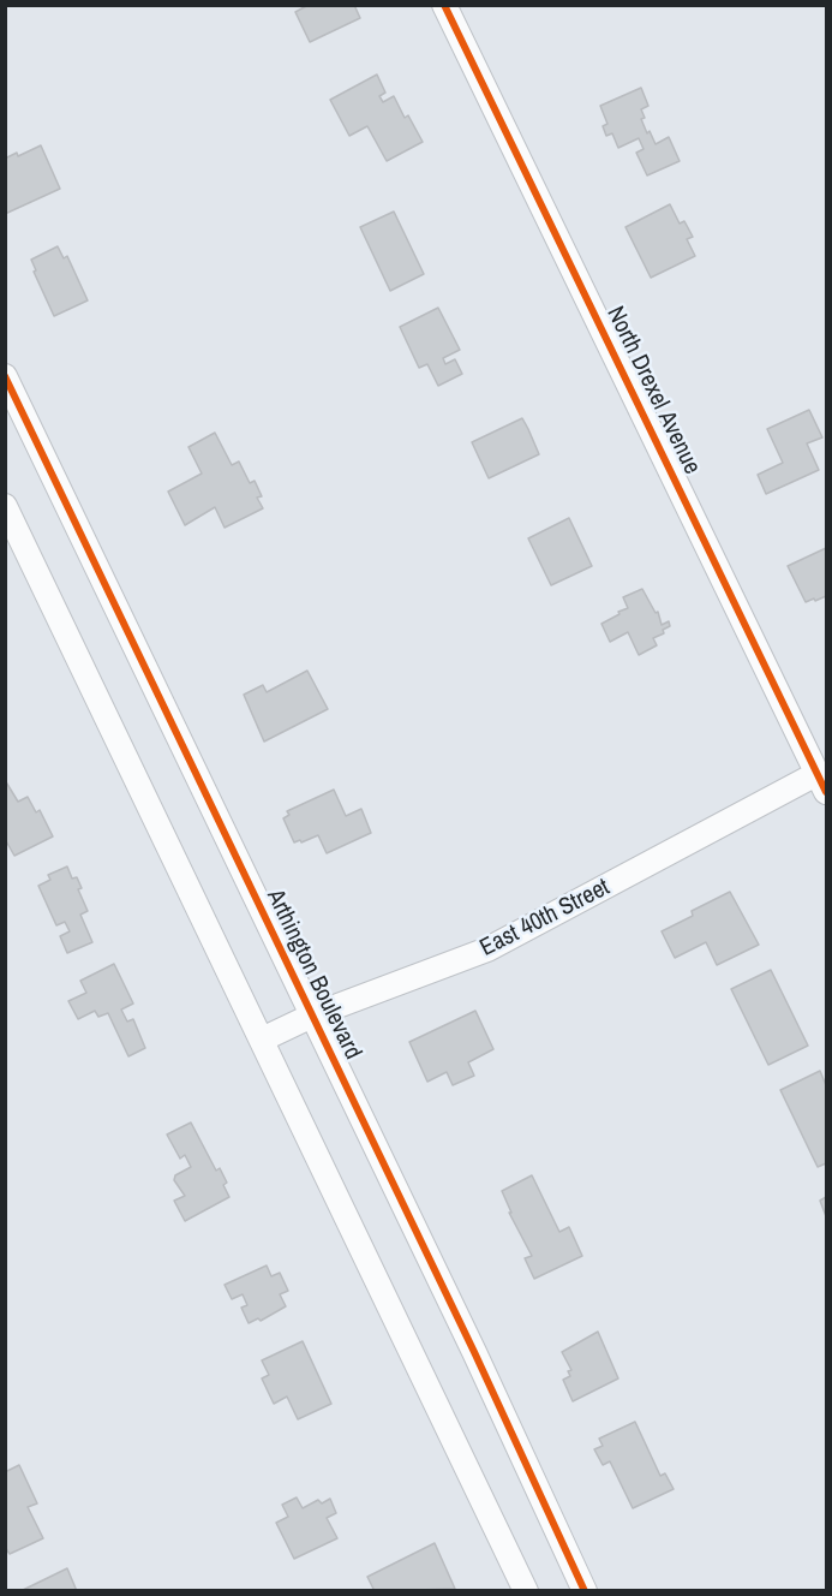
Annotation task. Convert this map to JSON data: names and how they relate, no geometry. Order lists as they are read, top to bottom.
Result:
{
  "streets": {
    "street": ["North Drexel Avenue", "East 40th Street", "Arthington Boulevard"]
  },
  "crossings": [
    ["North Drexel Avenue", "East 40th Street"],
    ["East 40th Street", "Arthington Boulevard"]
  ]
}
